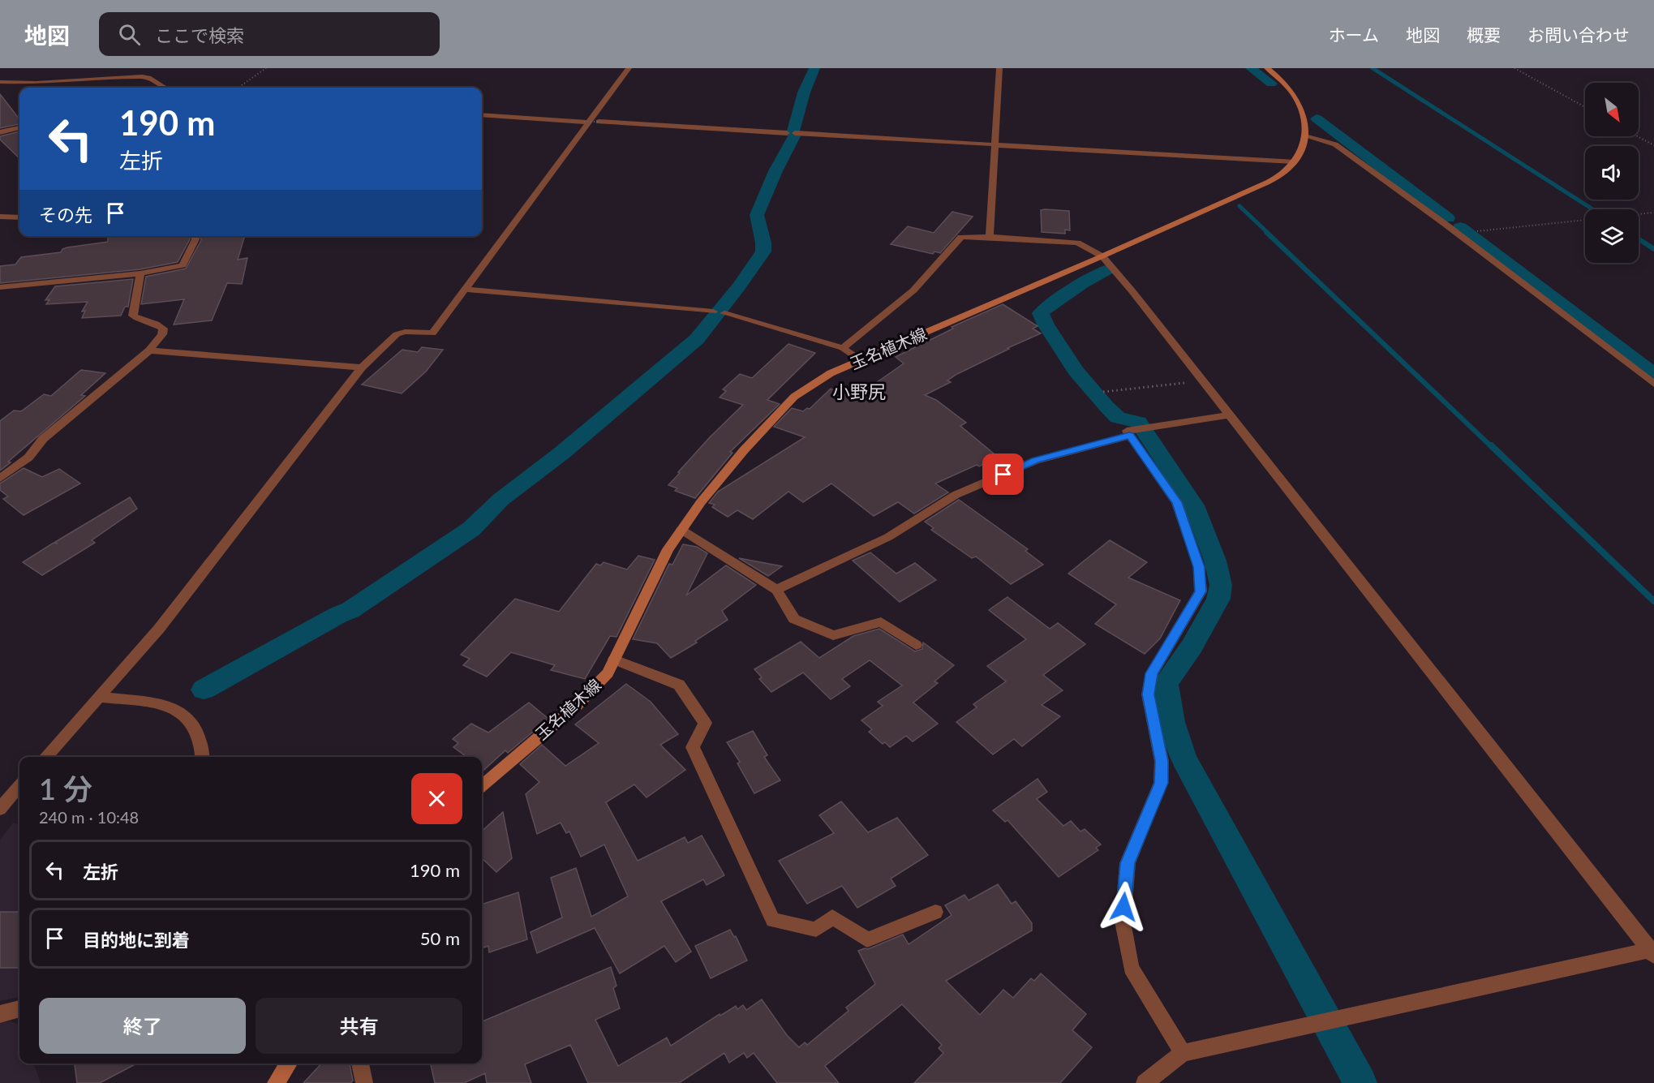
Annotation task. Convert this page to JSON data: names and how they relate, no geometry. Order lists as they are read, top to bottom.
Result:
{
  "streets": {
    "main road": ["玉名植木線"]
  },
  "districts": ["小野尻"],
  "north": "bottom right",
  "page": {
    "header": "地図",
    "search": "ここで検索",
    "nav": [
      "ホーム",
      "地図",
      "概要",
      "お問い合わせ"
    ],
    "turn": ["190 m", "左折"],
    "then": "その先",
    "heading": ["1 分", "240 m · 10:48"],
    "list": [
      {
        "name": "左折",
        "value": "190 m"
      },
      {
        "name": "目的地に到着",
        "value": "50 m"
      }
    ],
    "buttons": ["終了", "共有"]
  }
}
